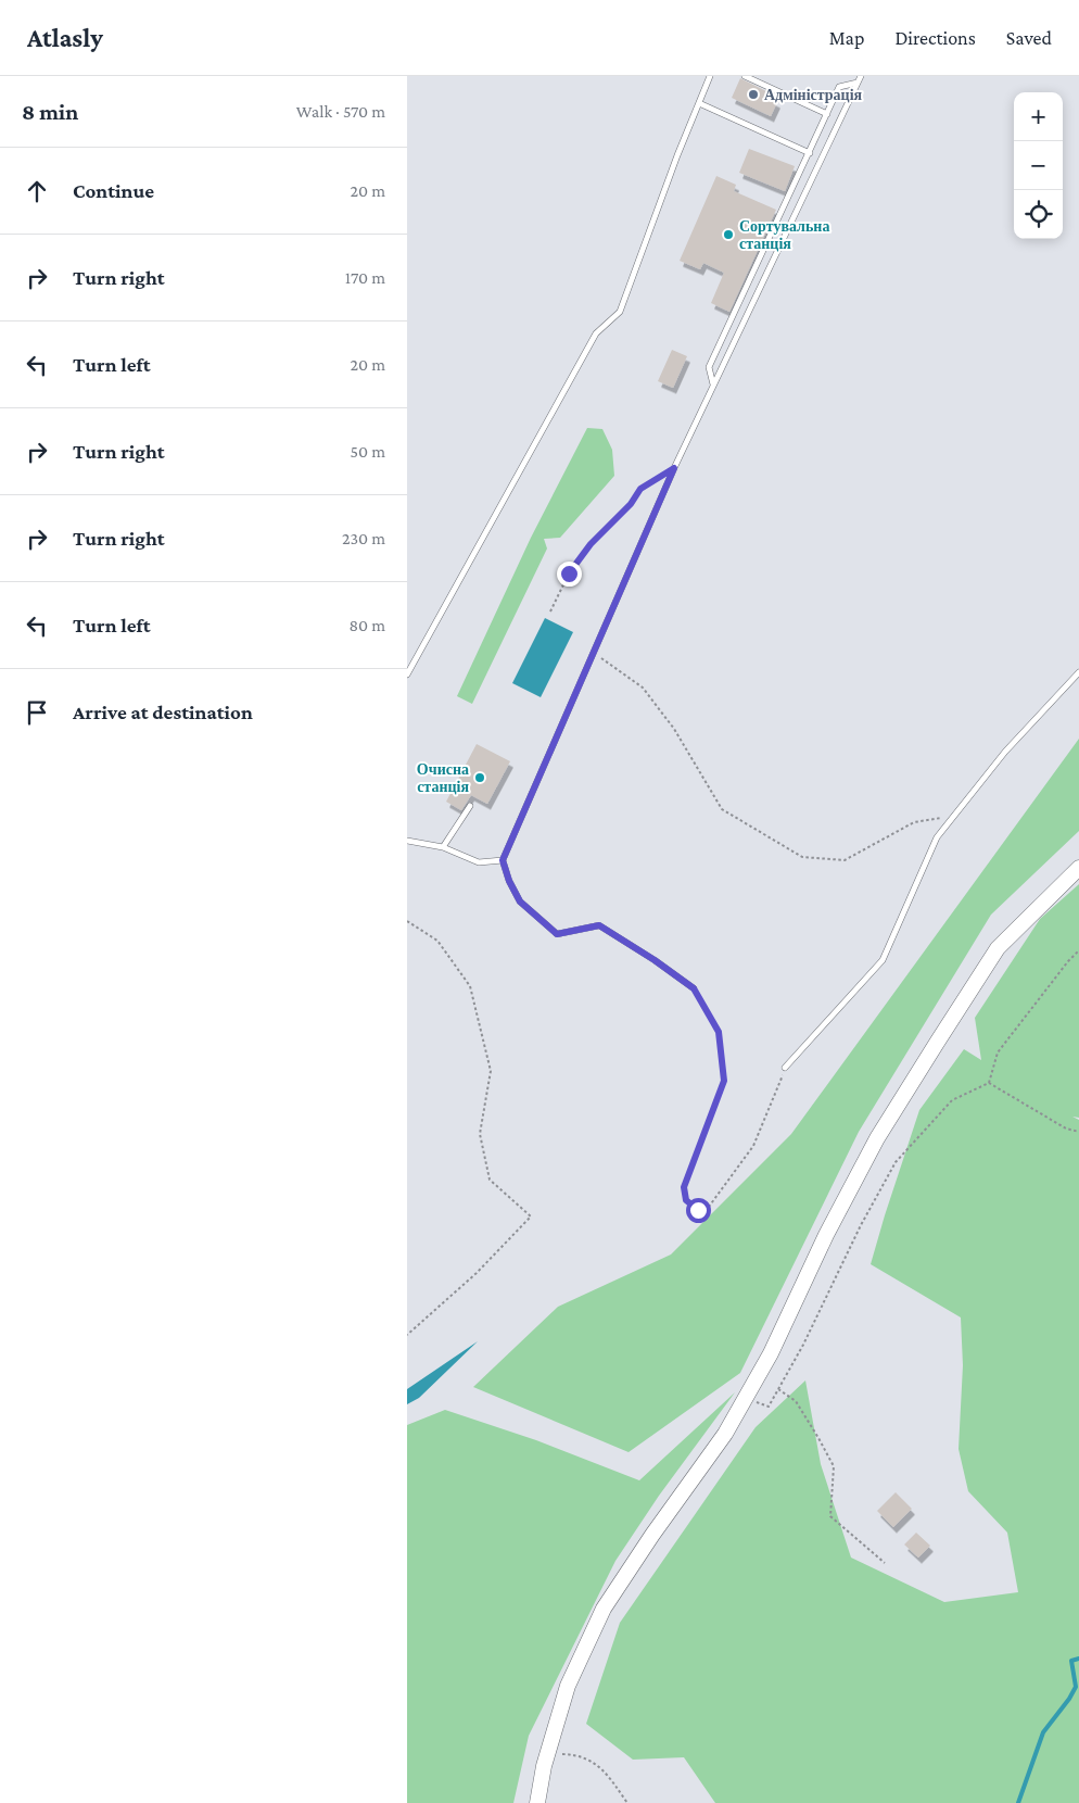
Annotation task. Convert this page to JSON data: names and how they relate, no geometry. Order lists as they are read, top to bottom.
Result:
{
  "places": ["Адміністрація", "Сортувальна станція", "Очисна станція"],
  "page": {
    "header": "Atlasly",
    "nav": ["Map", "Directions", "Saved"],
    "heading": ["8 min", "Walk · 570 m"],
    "map_buttons": ["+", "−"],
    "list": [
      ["Continue", "20 m"],
      ["Turn right", "170 m"],
      ["Turn left", "20 m"],
      ["Turn right", "50 m"],
      ["Turn right", "230 m"],
      ["Turn left", "80 m"],
      "Arrive at destination"
    ]
  }
}
